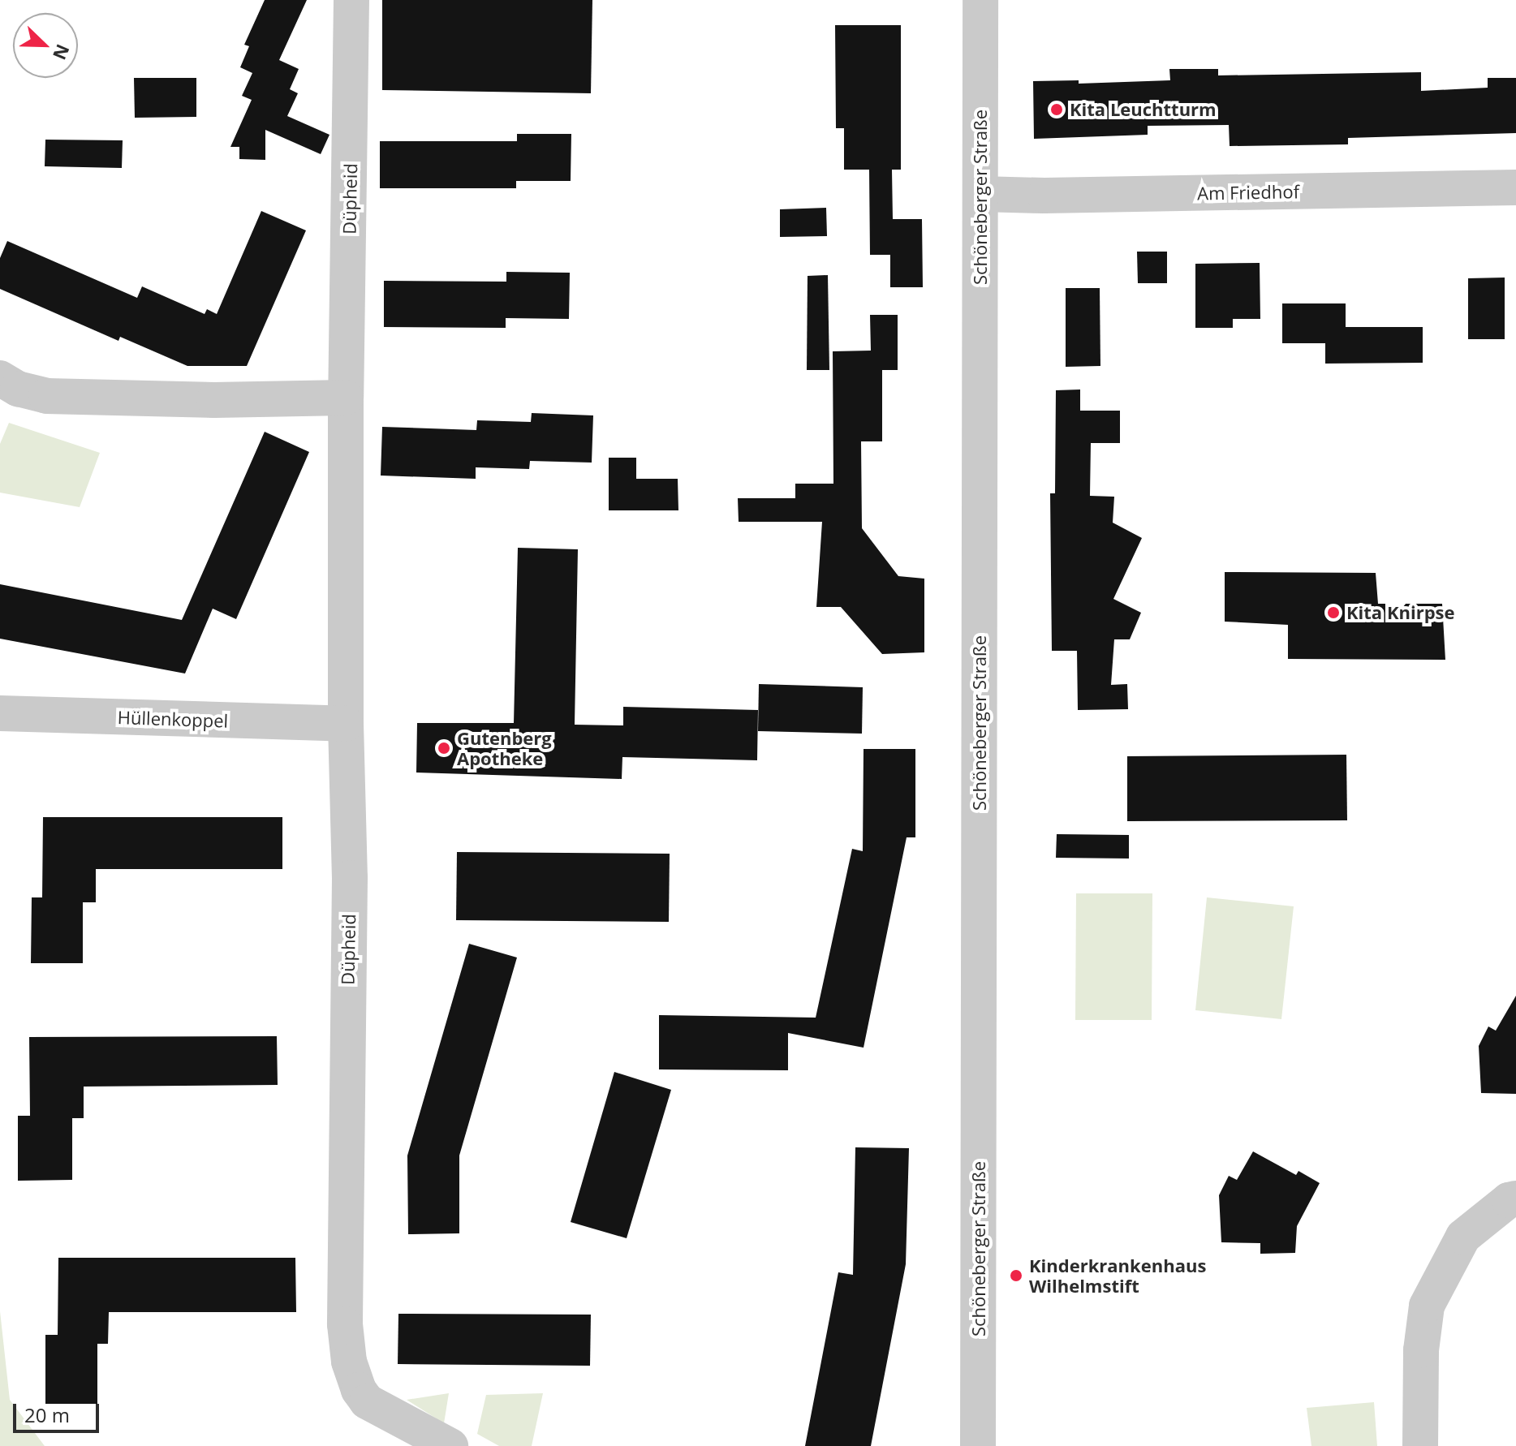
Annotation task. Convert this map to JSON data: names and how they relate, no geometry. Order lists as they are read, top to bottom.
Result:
{
  "streets": {
    "street": [
      "Am Friedhof",
      "Schöneberger Straße",
      "Düpheid",
      "Hüllenkoppel"
    ]
  },
  "crossings": [
    ["Am Friedhof", "Schöneberger Straße"],
    ["Düpheid", "Hüllenkoppel"]
  ],
  "places": [
    "Kita Leuchtturm",
    "Kita Knirpse",
    "Gutenberg Apotheke",
    "Kinderkrankenhaus Wilhelmstift"
  ],
  "scale_bar": "20 m",
  "north": "bottom right"
}
